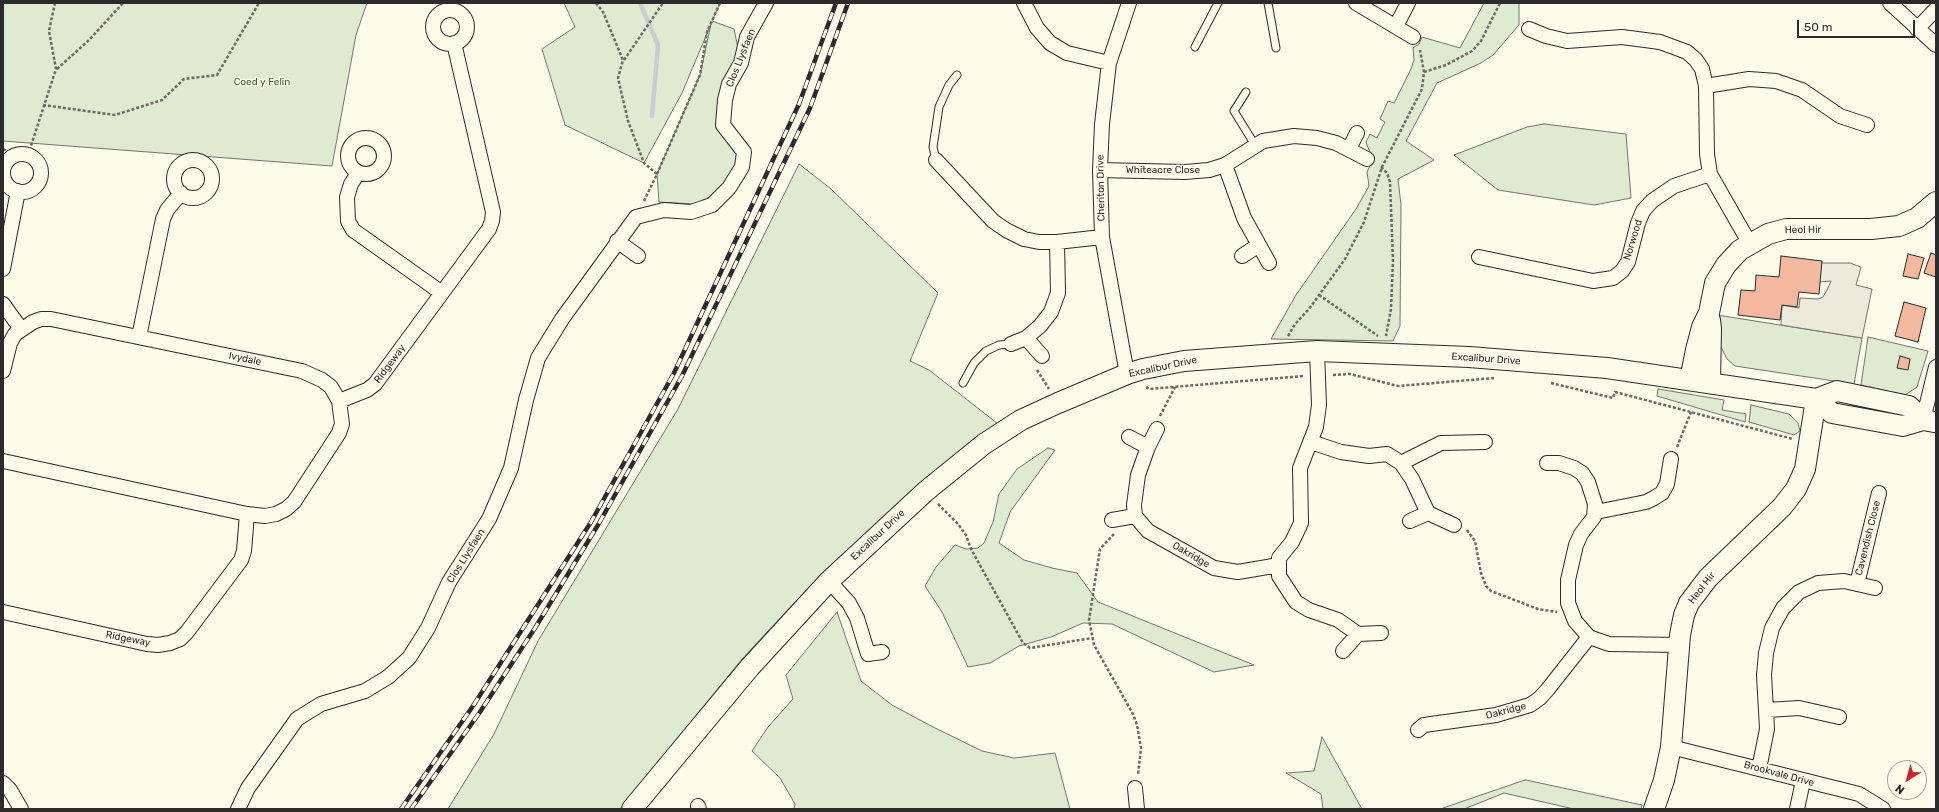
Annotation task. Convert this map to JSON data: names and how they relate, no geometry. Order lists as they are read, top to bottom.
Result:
{
  "streets": {
    "street": [
      "Clos Llysfaen",
      "Whiteacre Close",
      "Cheriton Drive",
      "Heol Hir",
      "Norwood",
      "Ivydale",
      "Excalibur Drive",
      "Ridgeway",
      "Cavendish Close",
      "Oakridge",
      "Brookvale Drive"
    ]
  },
  "crossings": [
    ["Whiteacre Close", "Cheriton Drive"],
    ["Cheriton Drive", "Excalibur Drive"],
    ["Heol Hir", "Excalibur Drive"],
    ["Heol Hir", "Brookvale Drive"],
    ["Ivydale", "Ridgeway"],
    ["Cavendish Close", "Brookvale Drive"]
  ],
  "parks": ["Coed y Felin"],
  "scale_bar": "50 m",
  "north": "bottom left"
}
